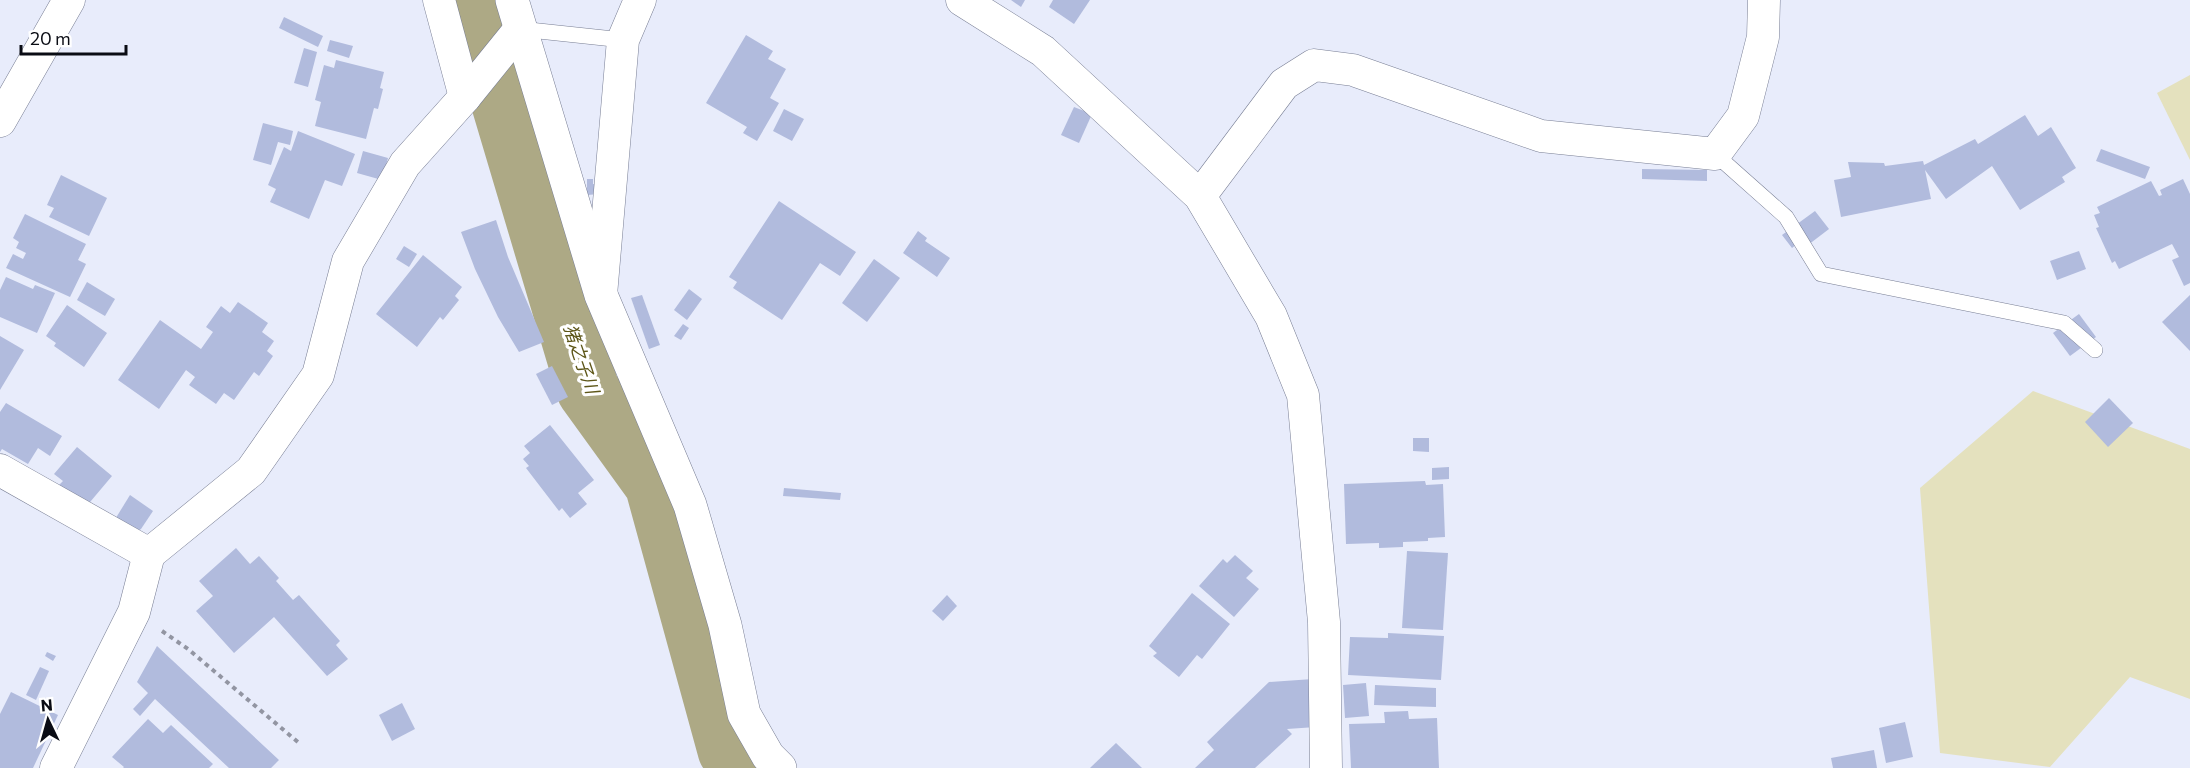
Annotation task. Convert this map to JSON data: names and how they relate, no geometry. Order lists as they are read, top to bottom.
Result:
{
  "water": ["猪之子川"],
  "scale_bar": "20 m",
  "north": "top"
}
